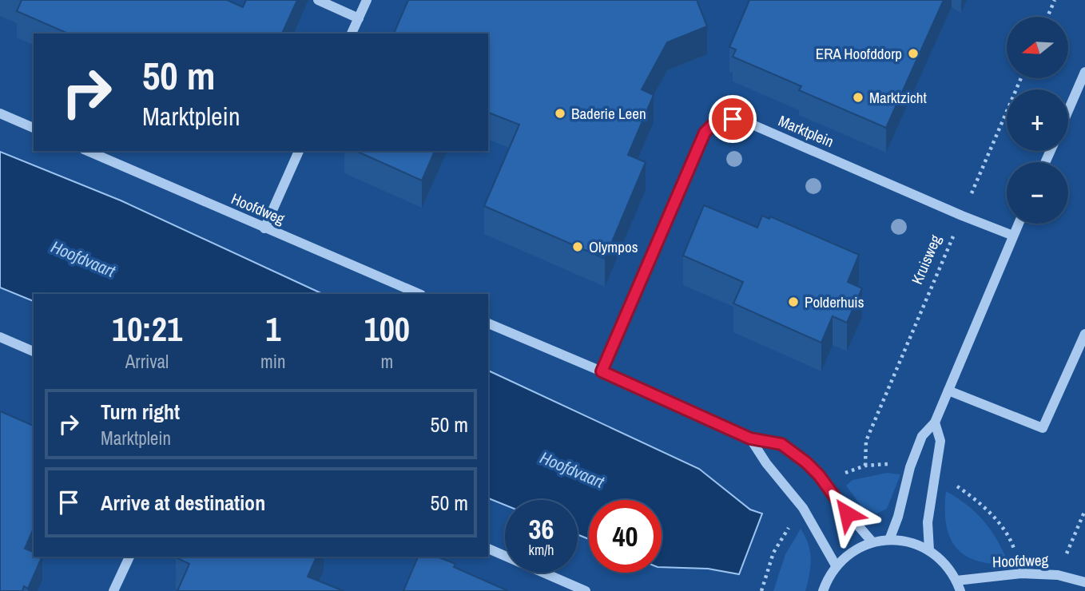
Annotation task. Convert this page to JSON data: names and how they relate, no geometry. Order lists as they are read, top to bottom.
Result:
{
  "streets": {
    "street": ["Marktplein", "Hoofdweg"],
    "path": ["Kruisweg"]
  },
  "crossings": [
    ["Marktplein", "Kruisweg"]
  ],
  "water": ["Hoofdvaart"],
  "places": [
    "ERA Hoofddorp",
    "Marktzicht",
    "Baderie Leen",
    "Olympos",
    "Polderhuis"
  ],
  "north": "left",
  "page": {
    "map_buttons": ["+", "−"],
    "turn": ["50 m", "Marktplein"],
    "eta": [
      "10:21",
      "Arrival",
      "1",
      "min",
      "100",
      "m"
    ],
    "list": [
      {
        "name": "Turn right",
        "note": "Marktplein",
        "value": "50 m"
      },
      {
        "name": "Arrive at destination",
        "value": "50 m"
      }
    ],
    "speed": "36 km/h",
    "limit": "40"
  }
}
